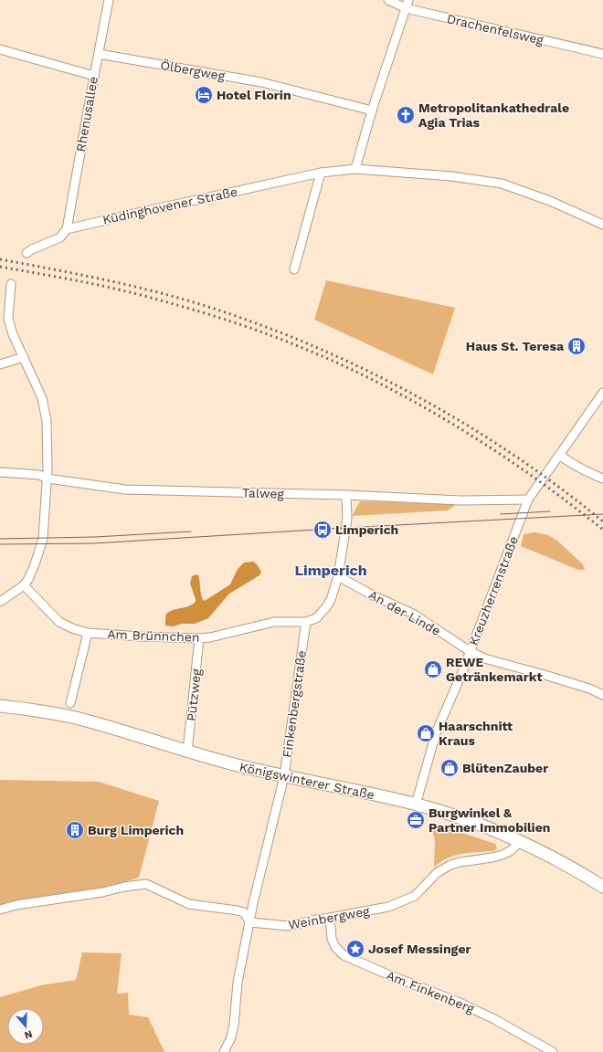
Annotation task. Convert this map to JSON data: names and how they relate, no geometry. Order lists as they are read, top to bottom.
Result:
{
  "streets": {
    "main road": ["Königswinterer Straße"],
    "street": [
      "Drachenfelsweg",
      "Ölbergweg",
      "Rhenusallee",
      "Küdinghovener Straße",
      "Talweg",
      "Kreuzherrenstraße",
      "An der Linde",
      "Am Brünnchen",
      "Pützweg",
      "Finkenbergstraße",
      "Weinbergweg",
      "Am Finkenberg"
    ]
  },
  "crossings": [
    ["Ölbergweg", "Rhenusallee"],
    ["Rhenusallee", "Küdinghovener Straße"],
    ["Talweg", "Kreuzherrenstraße"],
    ["Kreuzherrenstraße", "An der Linde"],
    ["Kreuzherrenstraße", "Königswinterer Straße"],
    ["Am Brünnchen", "Pützweg"],
    ["Am Brünnchen", "Finkenbergstraße"],
    ["Pützweg", "Königswinterer Straße"],
    ["Finkenbergstraße", "Königswinterer Straße"],
    ["Finkenbergstraße", "Weinbergweg"],
    ["Königswinterer Straße", "Weinbergweg"],
    ["Weinbergweg", "Am Finkenberg"]
  ],
  "districts": ["Limperich"],
  "places": {
    "hotel": ["Hotel Florin"],
    "church": ["Metropolitankathedrale Agia Trias"],
    "building": ["Haus St. Teresa", "Burg Limperich"],
    "bus stop": ["Limperich"],
    "shop": ["REWE Getränkemarkt", "Haarschnitt Kraus", "BlütenZauber"],
    "office": ["Burgwinkel & Partner Immobilien"],
    "place": ["Josef Messinger"]
  },
  "north": "bottom"
}
